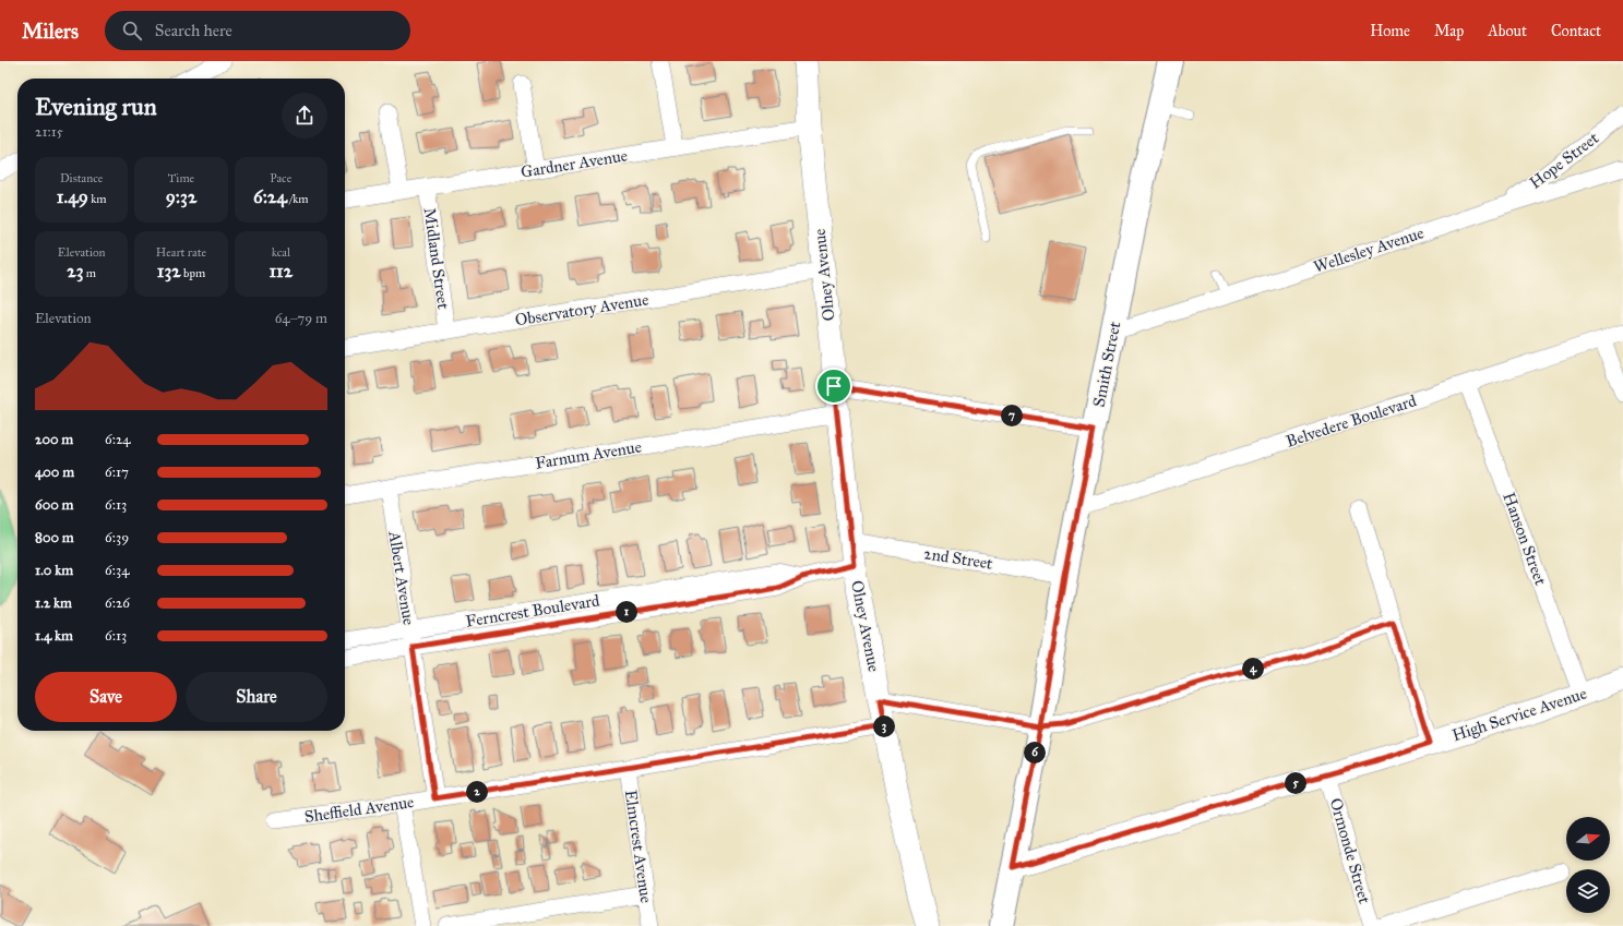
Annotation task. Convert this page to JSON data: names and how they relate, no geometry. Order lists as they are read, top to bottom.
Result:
{
  "streets": {
    "main road": ["Smith Street"],
    "street": [
      "Hope Street",
      "Gardner Avenue",
      "Wellesley Avenue",
      "Midland Street",
      "Olney Avenue",
      "Observatory Avenue",
      "Belvedere Boulevard",
      "Farnum Avenue",
      "Hanson Street",
      "2nd Street",
      "Albert Avenue",
      "Ferncrest Boulevard",
      "High Service Avenue",
      "Sheffield Avenue",
      "Elmcrest Avenue",
      "Ormonde Street"
    ]
  },
  "crossings": [
    ["Hope Street", "Wellesley Avenue"],
    ["Gardner Avenue", "Midland Street"],
    ["Gardner Avenue", "Olney Avenue"],
    ["Wellesley Avenue", "Smith Street"],
    ["Midland Street", "Observatory Avenue"],
    ["Olney Avenue", "Observatory Avenue"],
    ["Olney Avenue", "Farnum Avenue"],
    ["Olney Avenue", "2nd Street"],
    ["Olney Avenue", "Ferncrest Boulevard"],
    ["Olney Avenue", "Sheffield Avenue"],
    ["Smith Street", "Belvedere Boulevard"],
    ["Smith Street", "2nd Street"],
    ["Smith Street", "High Service Avenue"],
    ["Belvedere Boulevard", "Hanson Street"],
    ["Farnum Avenue", "Albert Avenue"],
    ["Hanson Street", "High Service Avenue"],
    ["Albert Avenue", "Ferncrest Boulevard"],
    ["Albert Avenue", "Sheffield Avenue"],
    ["High Service Avenue", "Ormonde Street"],
    ["Sheffield Avenue", "Elmcrest Avenue"]
  ],
  "north": "right",
  "page": {
    "header": "Milers",
    "search": "Search here",
    "nav": [
      "Home",
      "Map",
      "About",
      "Contact"
    ],
    "heading": ["Evening run", "21:15"],
    "stats": [
      ["Distance", "1.49 km"],
      ["Time", "9:32"],
      ["Pace", "6:24 /km"],
      ["Elevation", "23 m"],
      ["Heart rate", "132 bpm"],
      ["kcal", "112"]
    ],
    "chart": ["Elevation", "64–79 m"],
    "pins": [
      "7",
      "1",
      "4",
      "3",
      "6",
      "5",
      "2"
    ],
    "list": [
      {
        "name": "200 m",
        "note": "6:24"
      },
      {
        "name": "400 m",
        "note": "6:17"
      },
      {
        "name": "600 m",
        "note": "6:13"
      },
      {
        "name": "800 m",
        "note": "6:39"
      },
      {
        "name": "1.0 km",
        "note": "6:34"
      },
      {
        "name": "1.2 km",
        "note": "6:26"
      },
      {
        "name": "1.4 km",
        "note": "6:13"
      }
    ],
    "buttons": ["Save", "Share"]
  }
}
